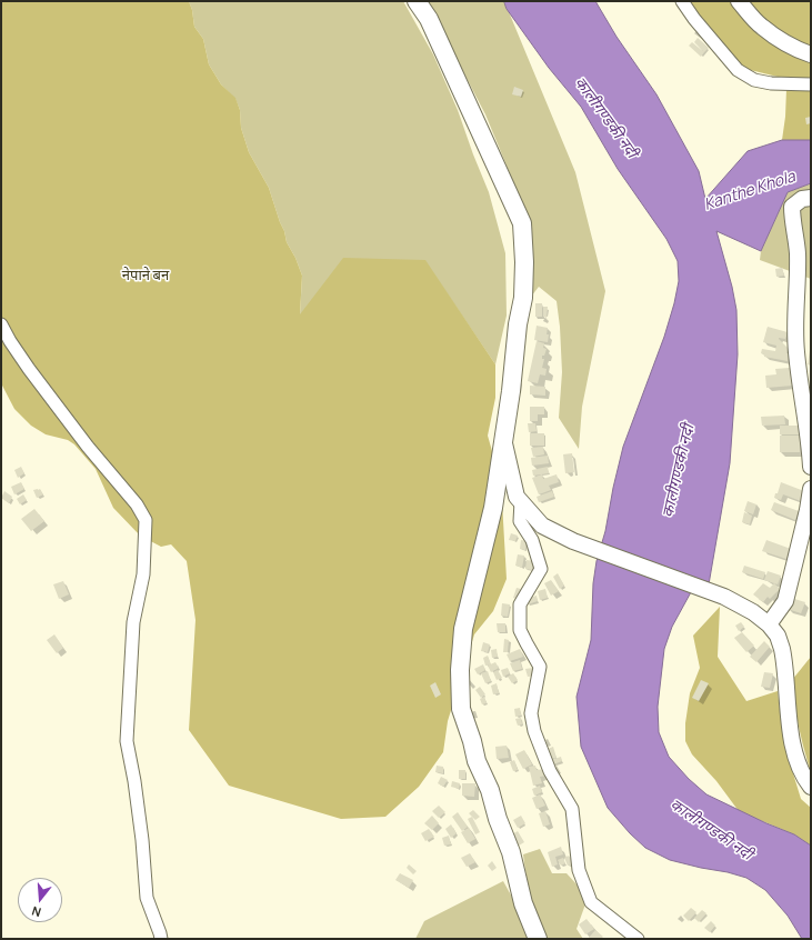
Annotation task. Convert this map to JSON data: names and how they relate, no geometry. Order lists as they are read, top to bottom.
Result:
{
  "water": ["कालीगण्डकी नदी", "Kanthe Khola"],
  "parks": ["नेपाने बन"],
  "north": "bottom"
}
